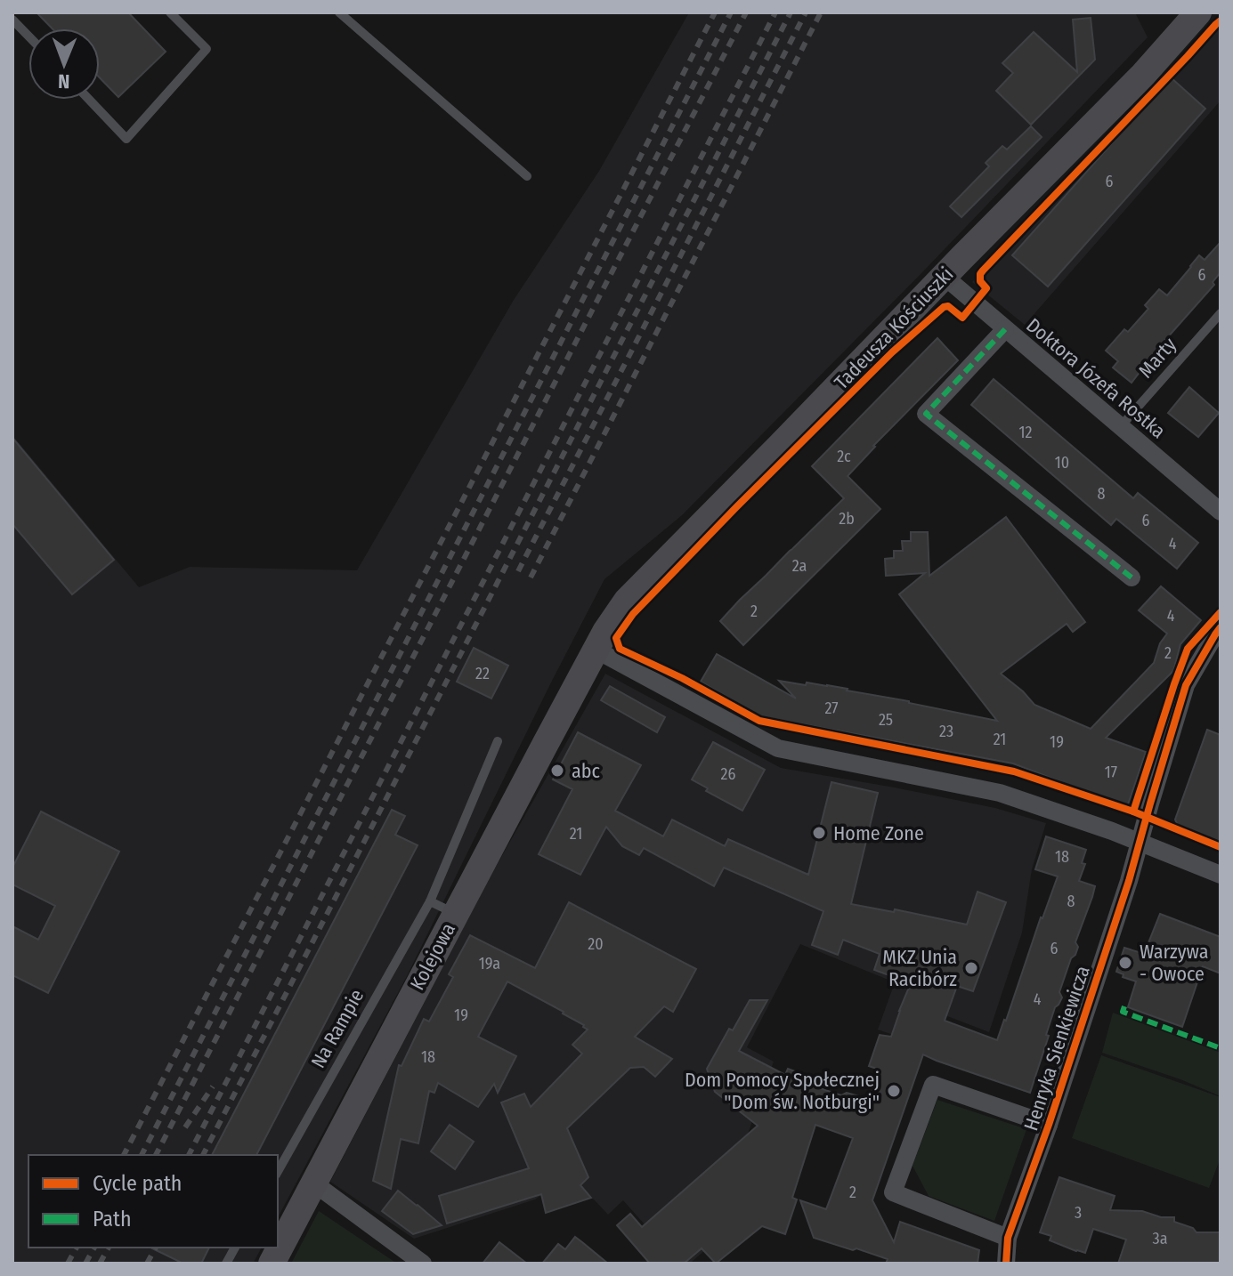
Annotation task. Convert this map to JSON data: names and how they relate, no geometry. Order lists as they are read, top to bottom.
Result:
{
  "streets": {
    "main road": ["Tadeusza Kościuszki", "Kolejowa"],
    "street": ["Doktora Józefa Rostka", "Henryka Sienkiewicza"],
    "lane": ["Marty", "Na Rampie"]
  },
  "crossings": [
    ["Tadeusza Kościuszki", "Doktora Józefa Rostka"],
    ["Tadeusza Kościuszki", "Kolejowa"],
    ["Marty", "Doktora Józefa Rostka"]
  ],
  "places": [
    "abc",
    "Home Zone",
    "Warzywa - Owoce",
    "MKZ Unia Racibórz",
    "Dom Pomocy Społecznej \"Dom św. Notburgi\""
  ],
  "house_numbers": [
    "6",
    "6",
    "12",
    "2c",
    "10",
    "8",
    "2b",
    "6",
    "4",
    "2a",
    "2",
    "4",
    "2",
    "22",
    "27",
    "25",
    "23",
    "21",
    "19",
    "17",
    "26",
    "21",
    "18",
    "8",
    "20",
    "6",
    "19a",
    "4",
    "19",
    "18",
    "2",
    "3",
    "3a"
  ],
  "legend": ["Cycle path", "Path"],
  "north": "bottom"
}
